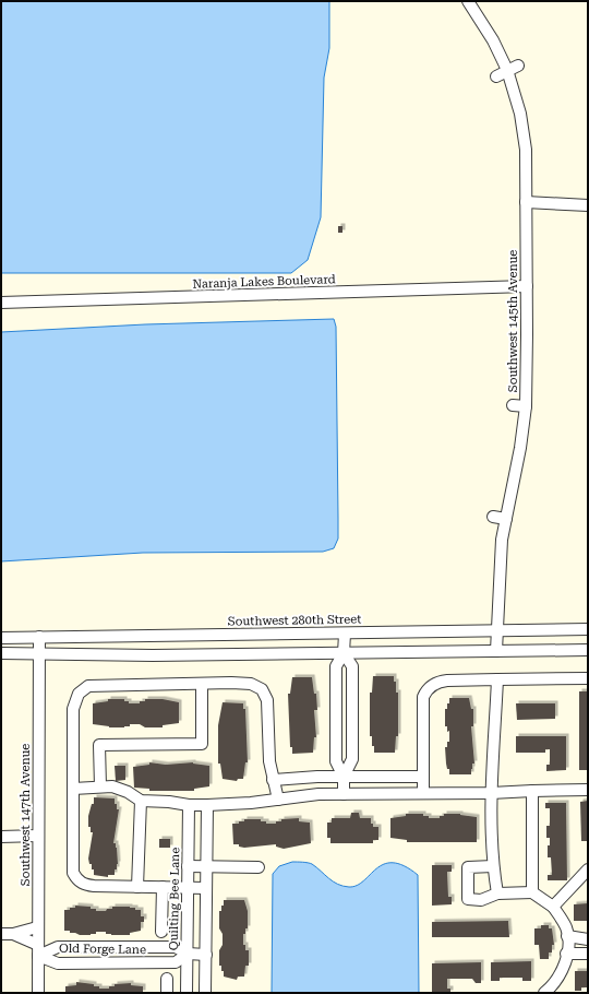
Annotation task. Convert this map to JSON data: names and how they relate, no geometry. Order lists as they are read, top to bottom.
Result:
{
  "streets": {
    "street": [
      "Naranja Lakes Boulevard",
      "Southwest 145th Avenue",
      "Southwest 280th Street",
      "Southwest 147th Avenue",
      "Quilting Bee Lane",
      "Old Forge Lane"
    ]
  },
  "crossings": [
    ["Naranja Lakes Boulevard", "Southwest 145th Avenue"],
    ["Southwest 145th Avenue", "Southwest 280th Street"],
    ["Southwest 280th Street", "Southwest 147th Avenue"],
    ["Southwest 147th Avenue", "Old Forge Lane"],
    ["Quilting Bee Lane", "Old Forge Lane"]
  ]
}
